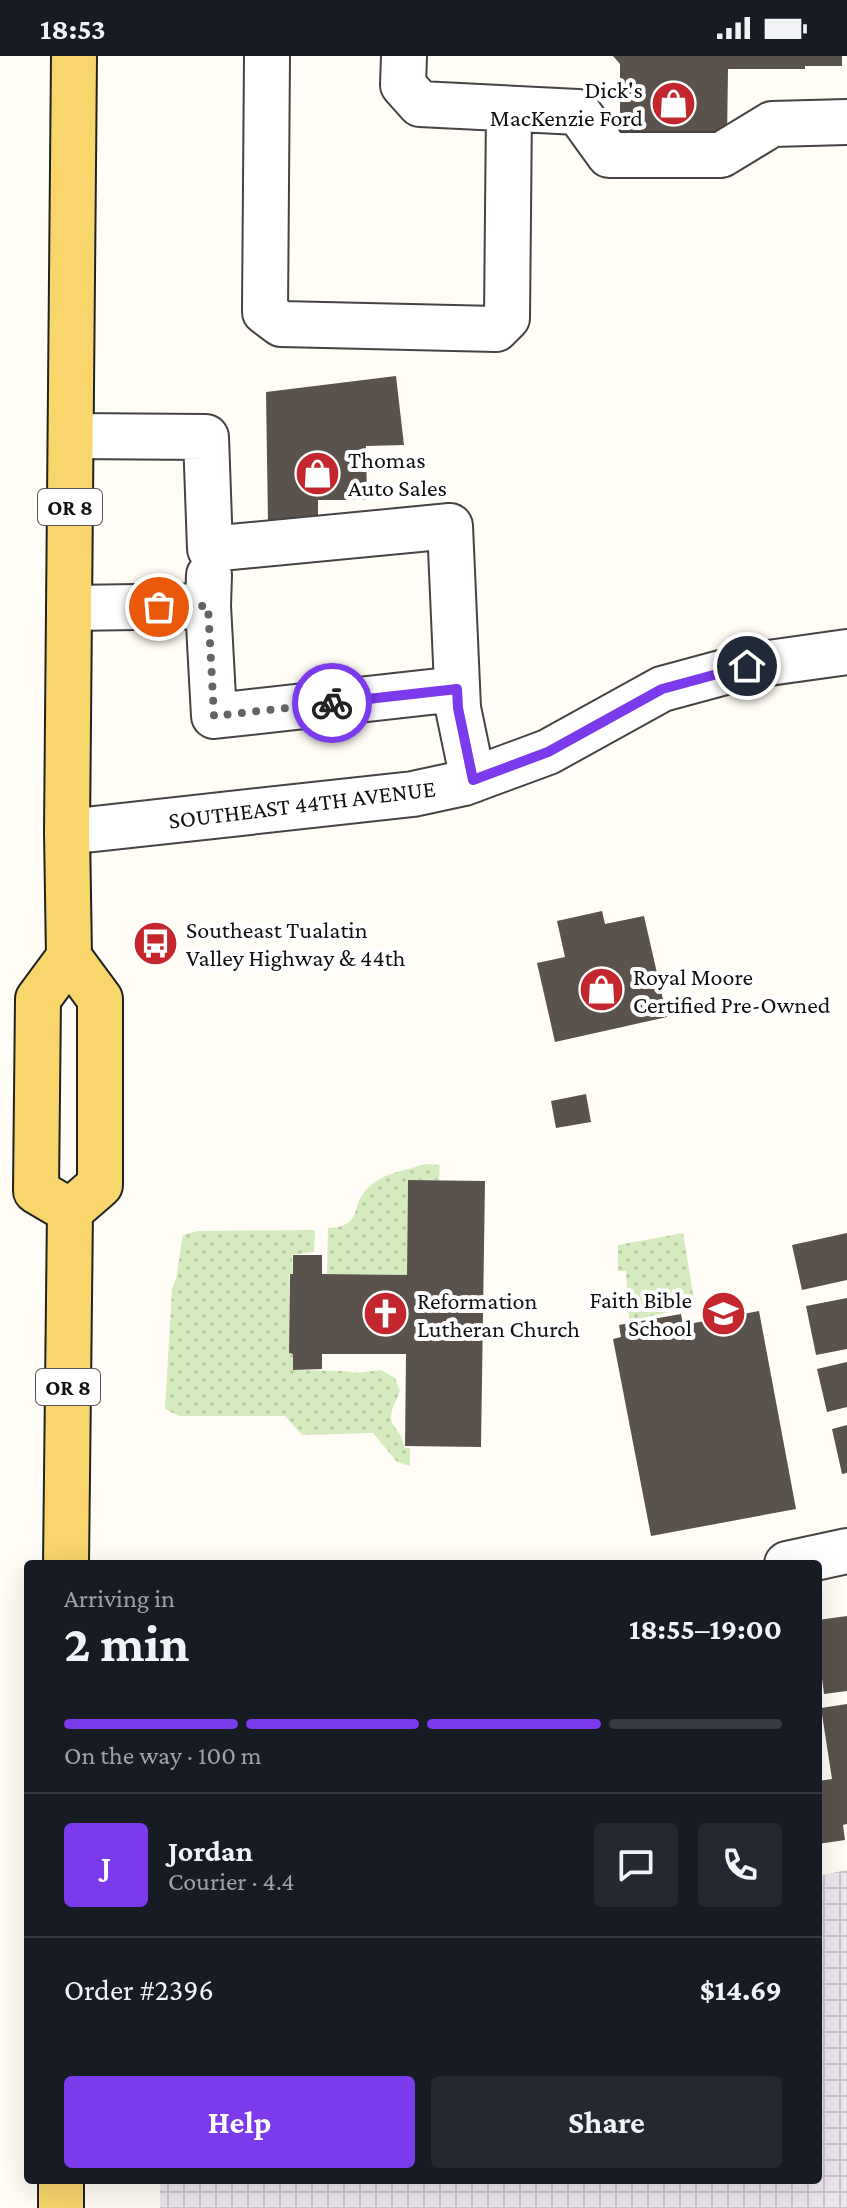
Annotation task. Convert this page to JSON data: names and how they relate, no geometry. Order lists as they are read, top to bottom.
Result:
{
  "streets": {
    "main road": ["OR 8"],
    "street": ["SOUTHEAST 44TH AVENUE"]
  },
  "crossings": [
    ["OR 8", "SOUTHEAST 44TH AVENUE"]
  ],
  "places": {
    "shop": ["Dick's MacKenzie Ford", "Thomas Auto Sales", "Royal Moore Certified Pre-Owned"],
    "bus stop": ["Southeast Tualatin Valley Highway & 44th"],
    "school or university": ["Faith Bible School"],
    "church": ["Reformation Lutheran Church"]
  },
  "page": {
    "status": "18:53",
    "heading": ["2 min", "Arriving in", "18:55–19:00"],
    "panel": [
      "Jordan",
      "Courier · 4.4",
      "Order #2396",
      "$14.69"
    ],
    "bar": "On the way · 100 m",
    "round": "J",
    "buttons": ["Help", "Share"]
  }
}
